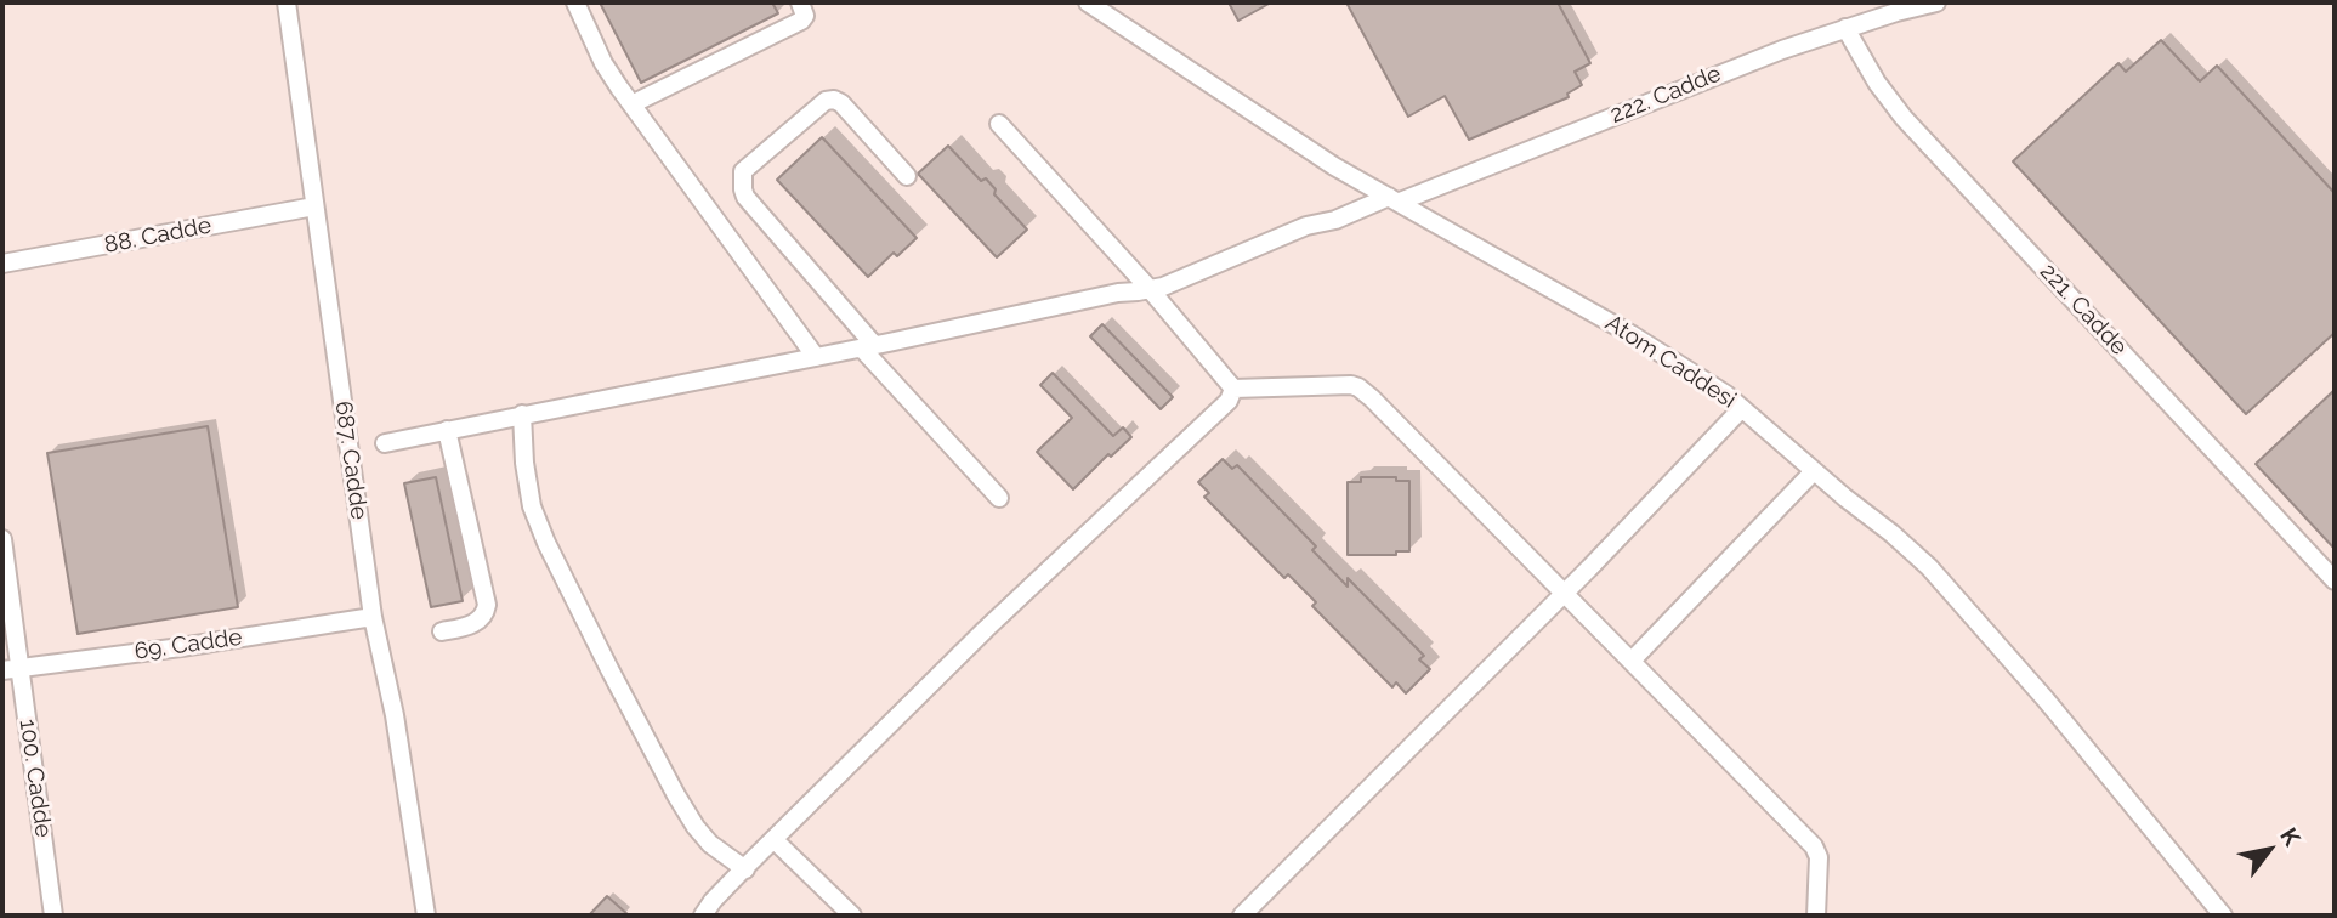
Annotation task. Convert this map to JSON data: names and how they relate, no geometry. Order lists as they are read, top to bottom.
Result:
{
  "streets": {
    "street": [
      "222. Cadde",
      "88. Cadde",
      "221. Cadde",
      "Atom Caddesi",
      "687. Cadde",
      "69. Cadde",
      "100. Cadde"
    ]
  },
  "crossings": [
    ["222. Cadde", "221. Cadde"],
    ["222. Cadde", "Atom Caddesi"],
    ["88. Cadde", "687. Cadde"],
    ["687. Cadde", "69. Cadde"],
    ["69. Cadde", "100. Cadde"]
  ],
  "north": "top right"
}
